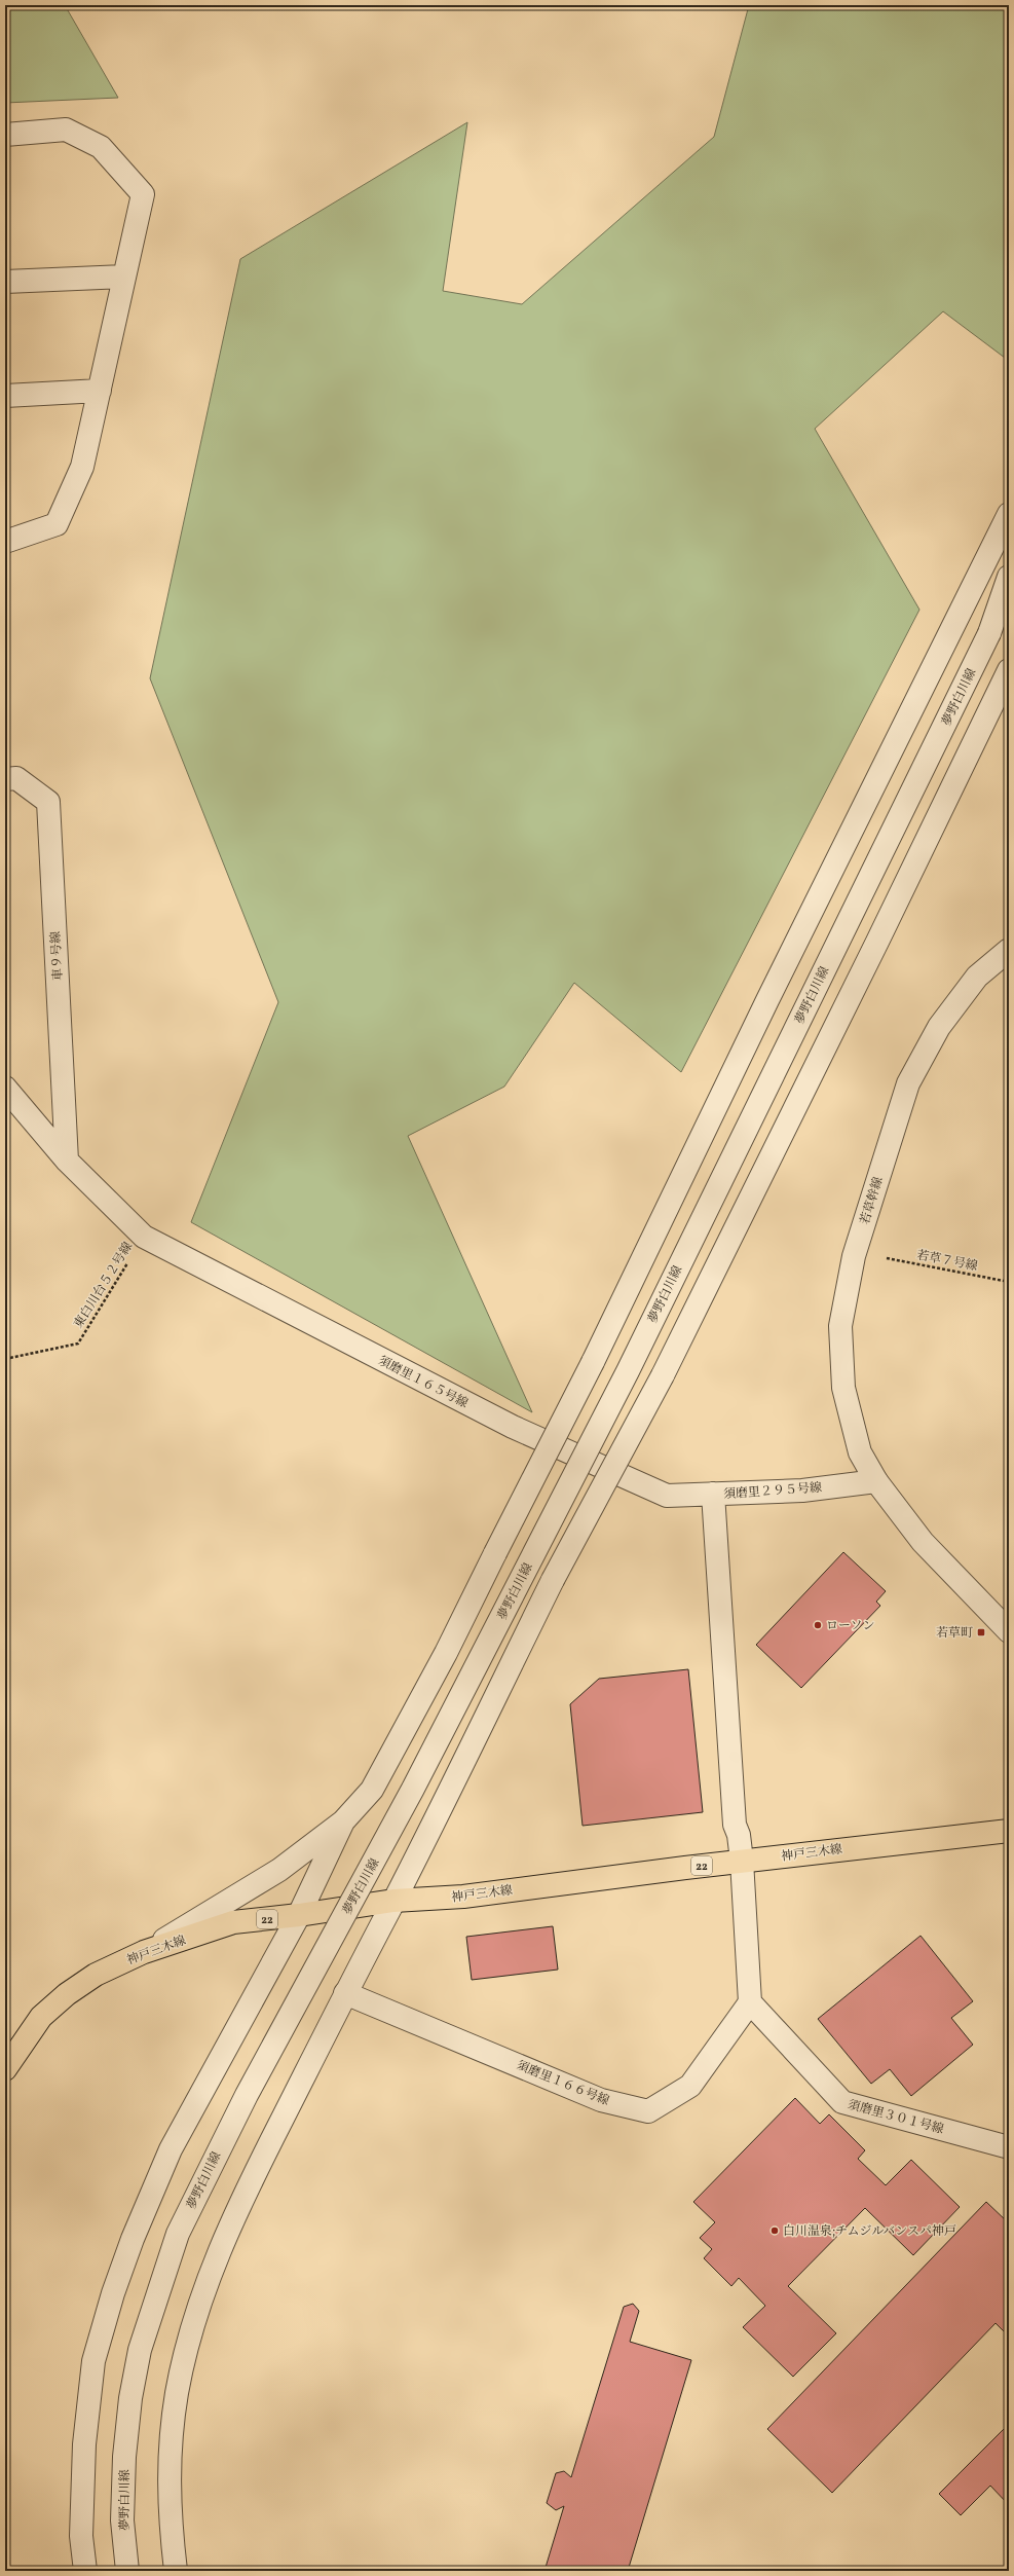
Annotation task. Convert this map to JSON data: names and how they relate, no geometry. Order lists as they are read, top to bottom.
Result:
{
  "streets": {
    "main road": ["神戸三木線", "22"],
    "street": [
      "夢野白川線",
      "車９号線",
      "若草幹線",
      "須磨里１６５号線",
      "須磨里２９５号線",
      "須磨里１６６号線",
      "須磨里３０１号線"
    ],
    "path": ["若草７号線", "東白川台５２号線"]
  },
  "crossings": [
    ["若草幹線", "須磨里２９５号線"],
    ["東白川台５２号線", "須磨里１６５号線"],
    ["須磨里１６５号線", "須磨里２９５号線"],
    ["須磨里２９５号線", "神戸三木線"],
    ["須磨里１６６号線", "須磨里３０１号線"]
  ],
  "places": {
    "other": ["ローソン", "白川温泉;チムジルバンスパ神戸"],
    "transit": ["若草町"]
  }
}
